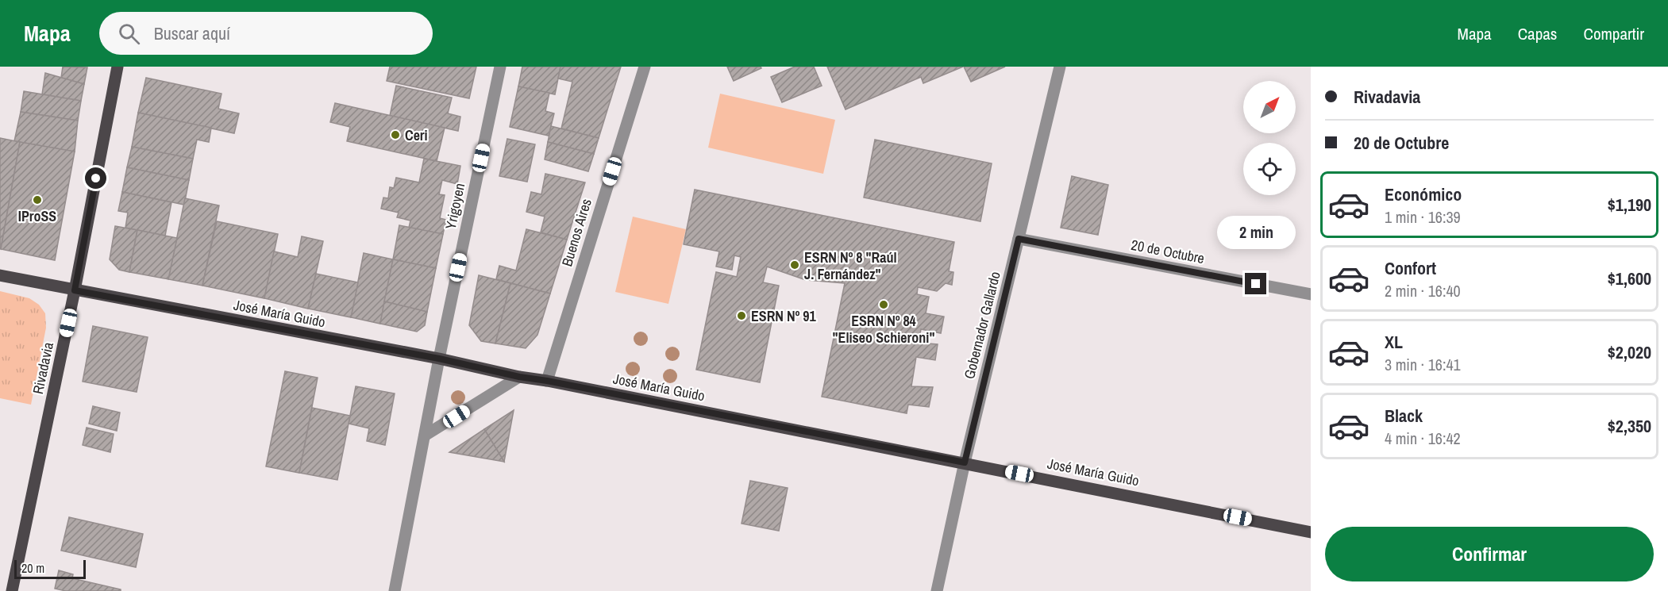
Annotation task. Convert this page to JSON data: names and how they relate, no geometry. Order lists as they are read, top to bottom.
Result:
{
  "streets": {
    "main road": ["José María Guido", "Rivadavia"],
    "street": [
      "Yrigoyen",
      "Buenos Aires",
      "20 de Octubre",
      "Gobernador Gallardo"
    ]
  },
  "crossings": [
    ["Yrigoyen", "José María Guido"],
    ["Buenos Aires", "José María Guido"],
    ["20 de Octubre", "Gobernador Gallardo"],
    ["José María Guido", "Gobernador Gallardo"],
    ["José María Guido", "Rivadavia"]
  ],
  "places": [
    "Ceri",
    "IProSS",
    "ESRN Nº 8 \"Raúl J. Fernández\"",
    "ESRN Nº 84 \"Eliseo Schieroni\"",
    "ESRN Nº 91"
  ],
  "scale_bar": "20 m",
  "north": "top right",
  "page": {
    "header": "Mapa",
    "search": "Buscar aquí",
    "nav": ["Mapa", "Capas", "Compartir"],
    "banner": ["Rivadavia", "20 de Octubre"],
    "list": [
      {
        "name": "Económico",
        "note": "1 min · 16:39",
        "value": "$1,190"
      },
      {
        "name": "Confort",
        "note": "2 min · 16:40",
        "value": "$1,600"
      },
      {
        "name": "XL",
        "note": "3 min · 16:41",
        "value": "$2,020"
      },
      {
        "name": "Black",
        "note": "4 min · 16:42",
        "value": "$2,350"
      }
    ],
    "bubble": "2 min",
    "buttons": "Confirmar",
    "scale": "20 m"
  }
}
